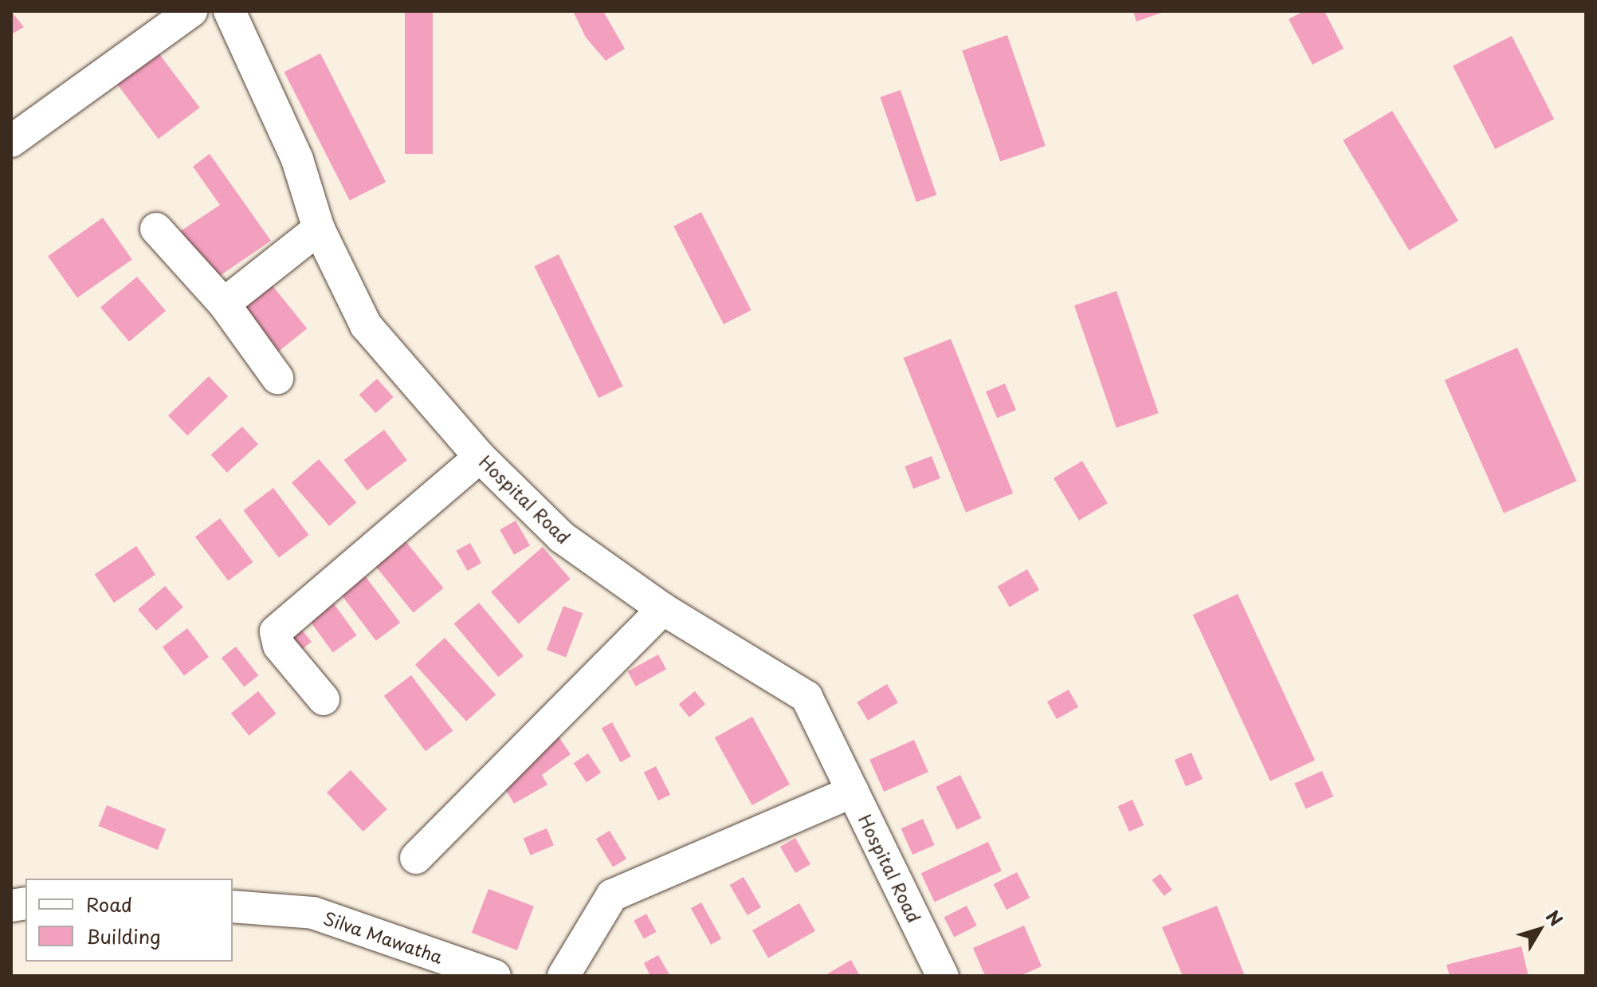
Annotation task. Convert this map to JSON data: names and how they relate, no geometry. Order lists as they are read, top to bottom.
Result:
{
  "streets": {
    "street": ["Hospital Road", "Silva Mawatha"]
  },
  "legend": ["Road", "Building"],
  "north": "top right"
}
